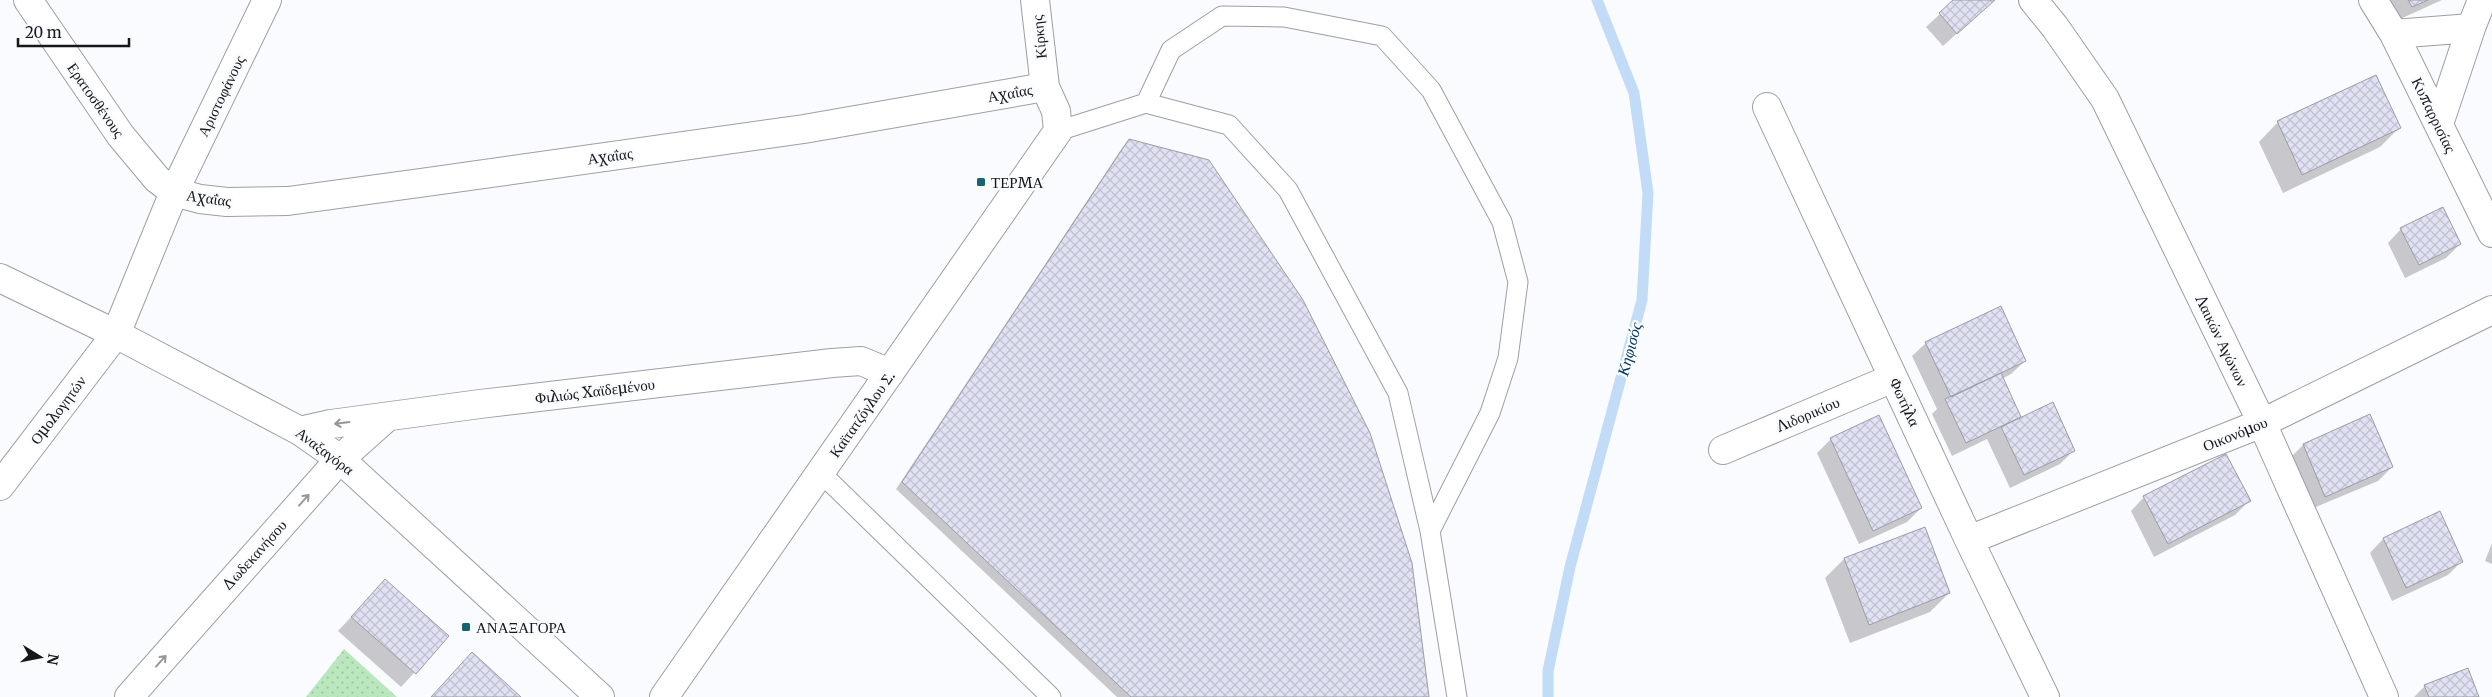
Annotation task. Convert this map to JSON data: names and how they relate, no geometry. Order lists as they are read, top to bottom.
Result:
{
  "streets": {
    "street": [
      "Κίρκης",
      "Αχαΐας",
      "Αριστοφάνους",
      "Ερατοσθένους",
      "Κυπαρρισίας",
      "Λαικών Αγώνων",
      "Φιλιώς Χαϊδεμένου",
      "Φωτήλα",
      "Ομολογητών",
      "Καϊτατζόγλου Σ.",
      "Λιδορικίου",
      "Οικονόμου",
      "Αναξαγόρα",
      "Δωδεκανήσου"
    ]
  },
  "crossings": [
    ["Κίρκης", "Αχαΐας"],
    ["Κίρκης", "Καϊτατζόγλου Σ."],
    ["Αχαΐας", "Αριστοφάνους"],
    ["Αχαΐας", "Ερατοσθένους"],
    ["Αριστοφάνους", "Ερατοσθένους"],
    ["Αριστοφάνους", "Ομολογητών"],
    ["Αριστοφάνους", "Αναξαγόρα"],
    ["Λαικών Αγώνων", "Οικονόμου"],
    ["Φιλιώς Χαϊδεμένου", "Καϊτατζόγλου Σ."],
    ["Φιλιώς Χαϊδεμένου", "Αναξαγόρα"],
    ["Φιλιώς Χαϊδεμένου", "Δωδεκανήσου"],
    ["Φωτήλα", "Λιδορικίου"],
    ["Φωτήλα", "Οικονόμου"],
    ["Ομολογητών", "Αναξαγόρα"],
    ["Αναξαγόρα", "Δωδεκανήσου"]
  ],
  "one_way": ["Δωδεκανήσου"],
  "water": ["Κηφισός"],
  "places": {
    "transit": ["ΤΕΡΜΑ", "ΑΝΑΞΑΓΟΡΑ"]
  },
  "scale_bar": "20 m",
  "north": "right"
}
